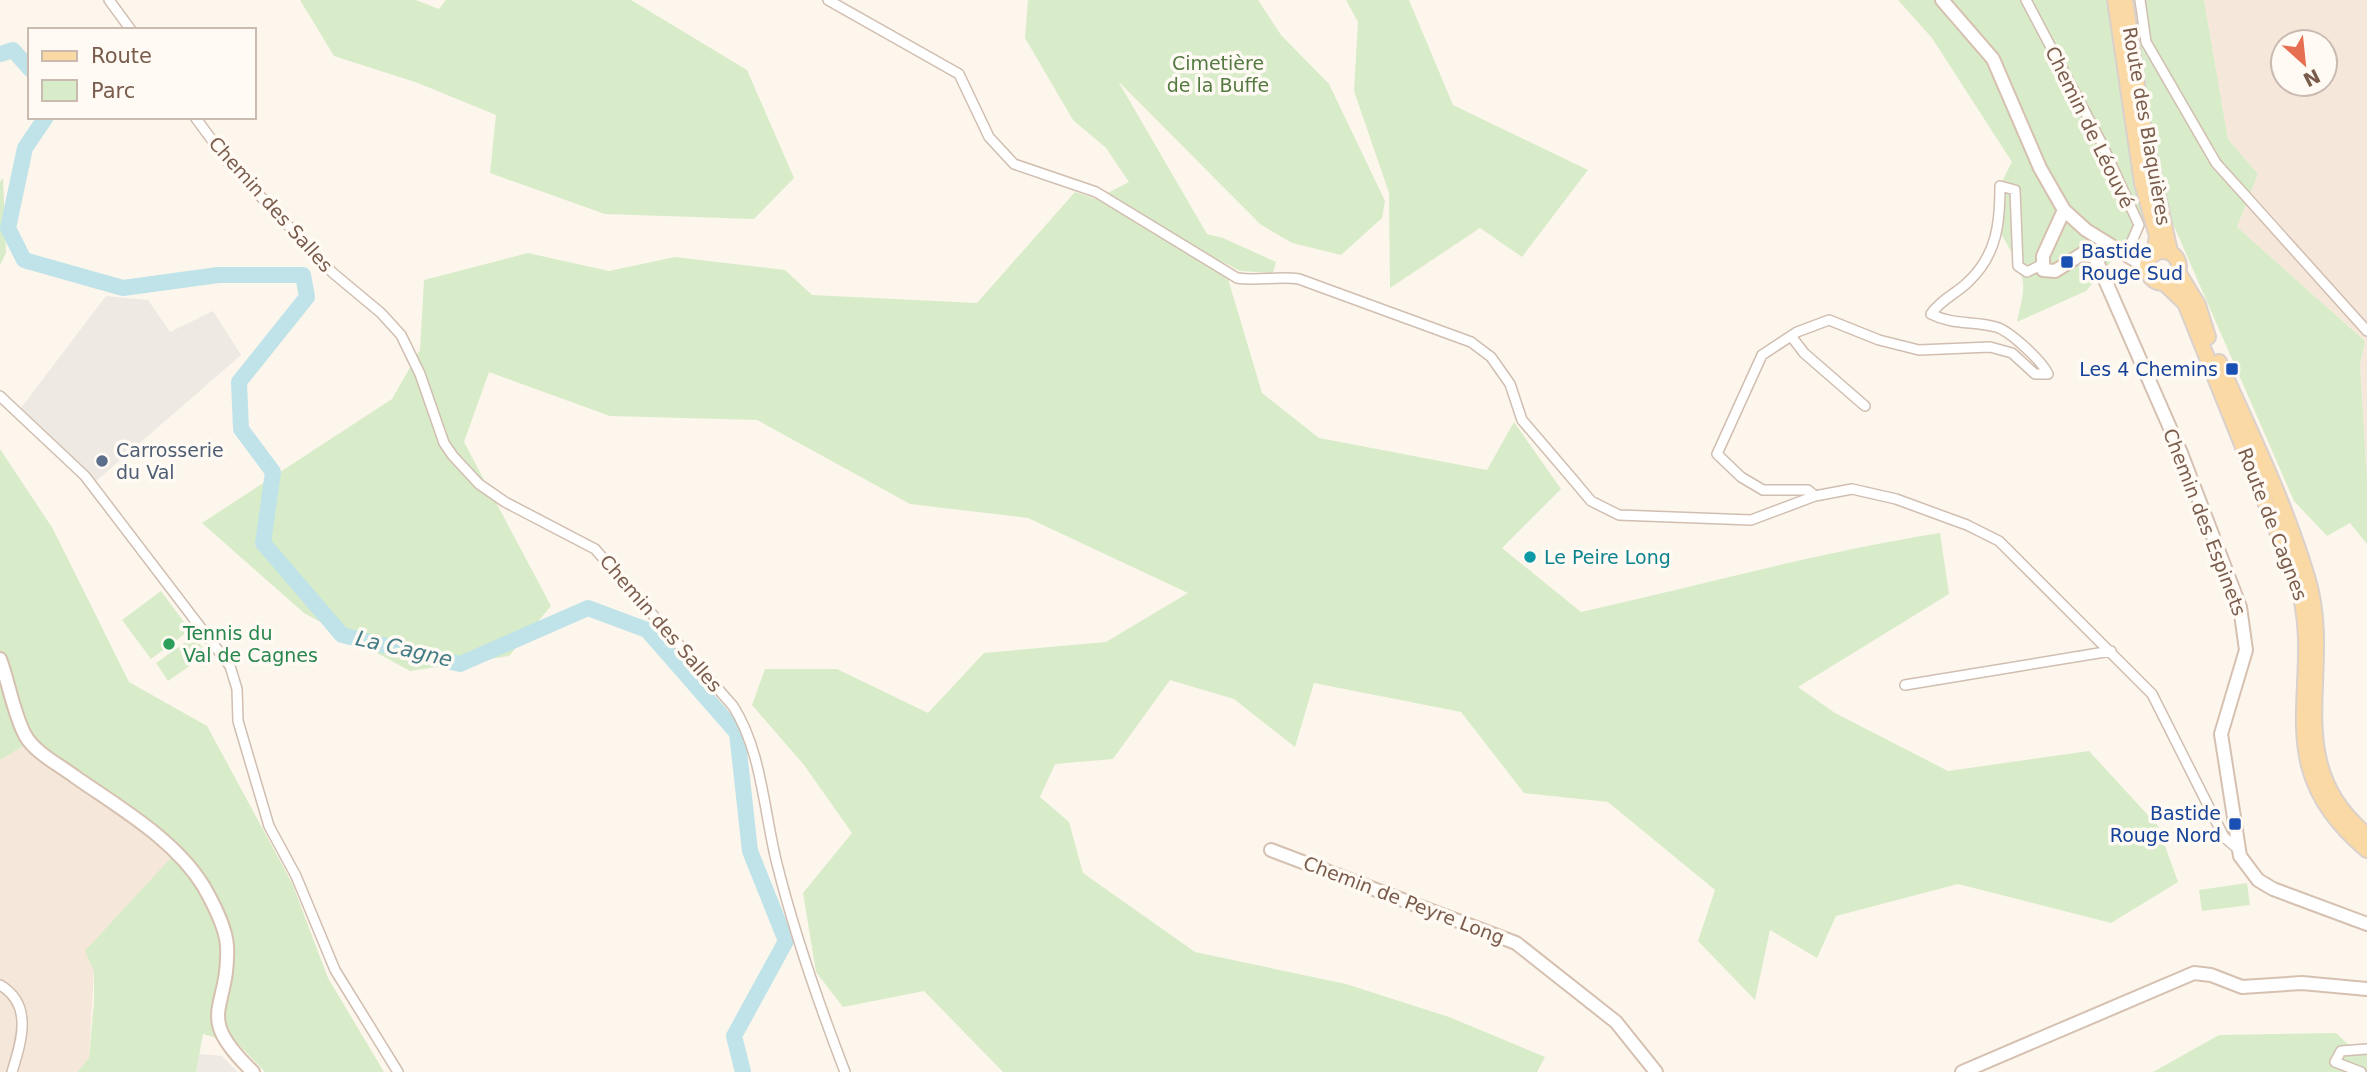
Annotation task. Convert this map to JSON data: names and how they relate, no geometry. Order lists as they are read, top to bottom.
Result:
{
  "streets": {
    "main road": ["Route des Blaquières", "Route de Cagnes"],
    "street": [
      "Chemin de Léouvé",
      "Chemin des Salles",
      "Chemin des Espinets",
      "Chemin de Peyre Long"
    ]
  },
  "crossings": [
    ["Route des Blaquières", "Route de Cagnes"]
  ],
  "water": ["La Cagne"],
  "parks": ["Cimetière de la Buffe"],
  "places": {
    "transit": ["Bastide Rouge Sud", "Les 4 Chemins", "Bastide Rouge Nord"],
    "other": ["Carrosserie du Val", "Le Peire Long", "Tennis du Val de Cagnes"]
  },
  "legend": ["Route", "Parc"],
  "north": "bottom right"
}
